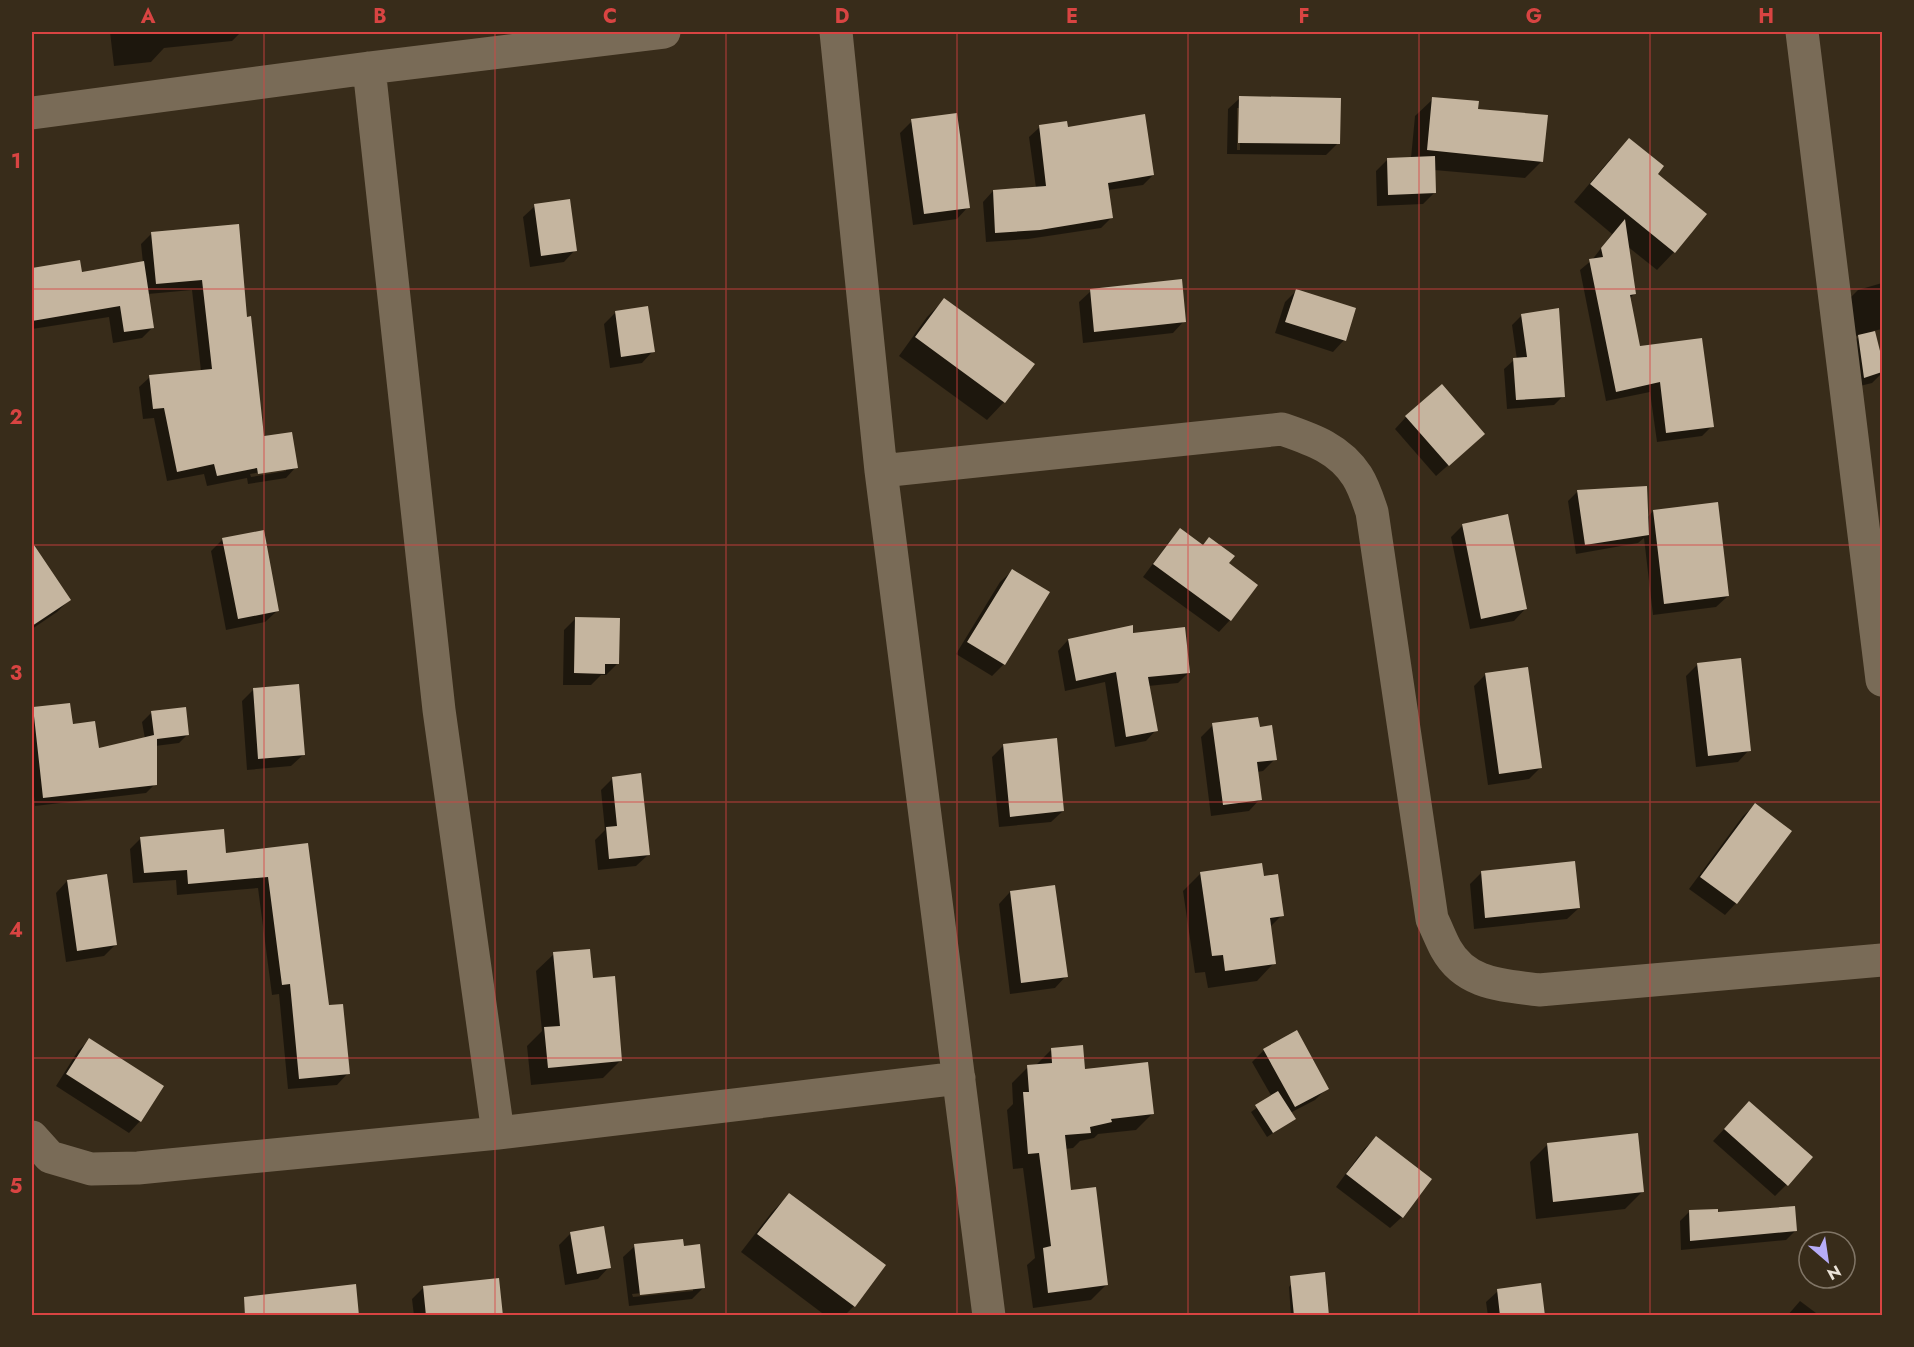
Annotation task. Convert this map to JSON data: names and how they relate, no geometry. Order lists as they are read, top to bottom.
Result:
{
  "north": "bottom right",
  "grid": {
    "columns": [
      "A",
      "B",
      "C",
      "D",
      "E",
      "F",
      "G",
      "H"
    ],
    "rows": [
      "1",
      "2",
      "3",
      "4",
      "5"
    ]
  }
}
